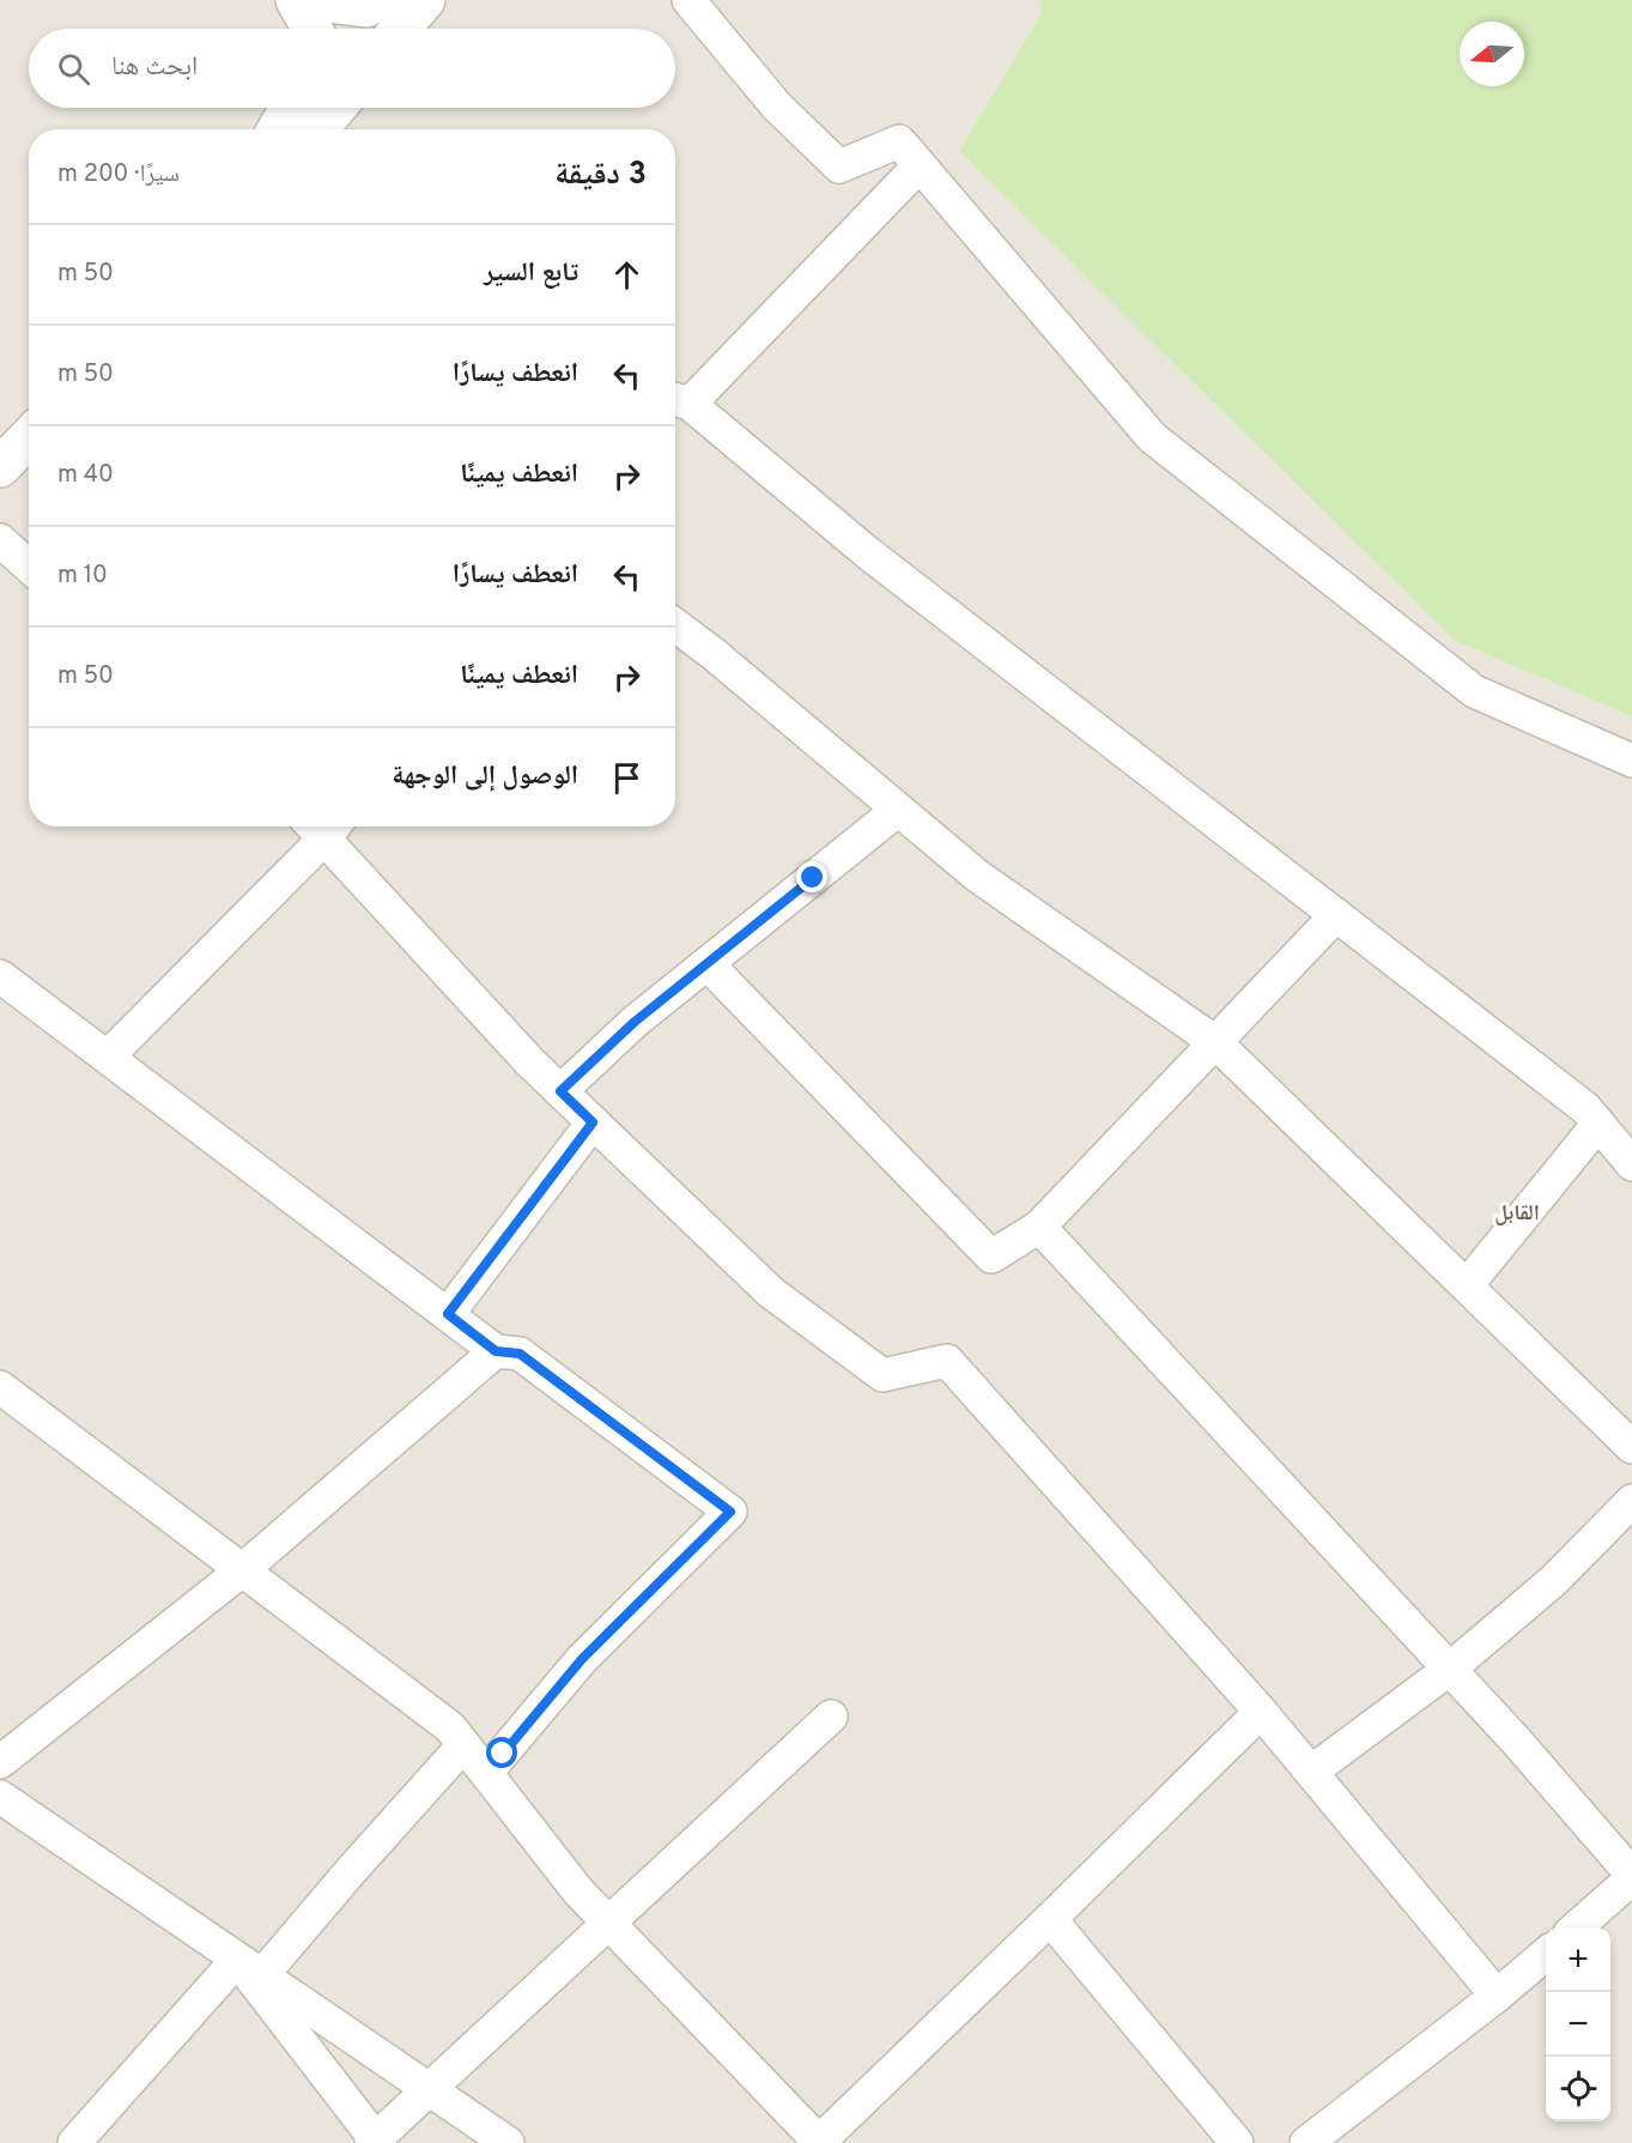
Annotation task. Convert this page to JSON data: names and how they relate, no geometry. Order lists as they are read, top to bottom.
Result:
{
  "districts": ["القابل"],
  "north": "left",
  "page": {
    "search": "ابحث هنا",
    "heading": ["3 دقيقة", "سيرًا · 200 m"],
    "list": [
      ["تابع السير", "50 m"],
      ["انعطف يسارًا", "50 m"],
      ["انعطف يمينًا", "40 m"],
      ["انعطف يسارًا", "10 m"],
      ["انعطف يمينًا", "50 m"],
      "الوصول إلى الوجهة"
    ],
    "map_buttons": ["+", "−"]
  }
}
